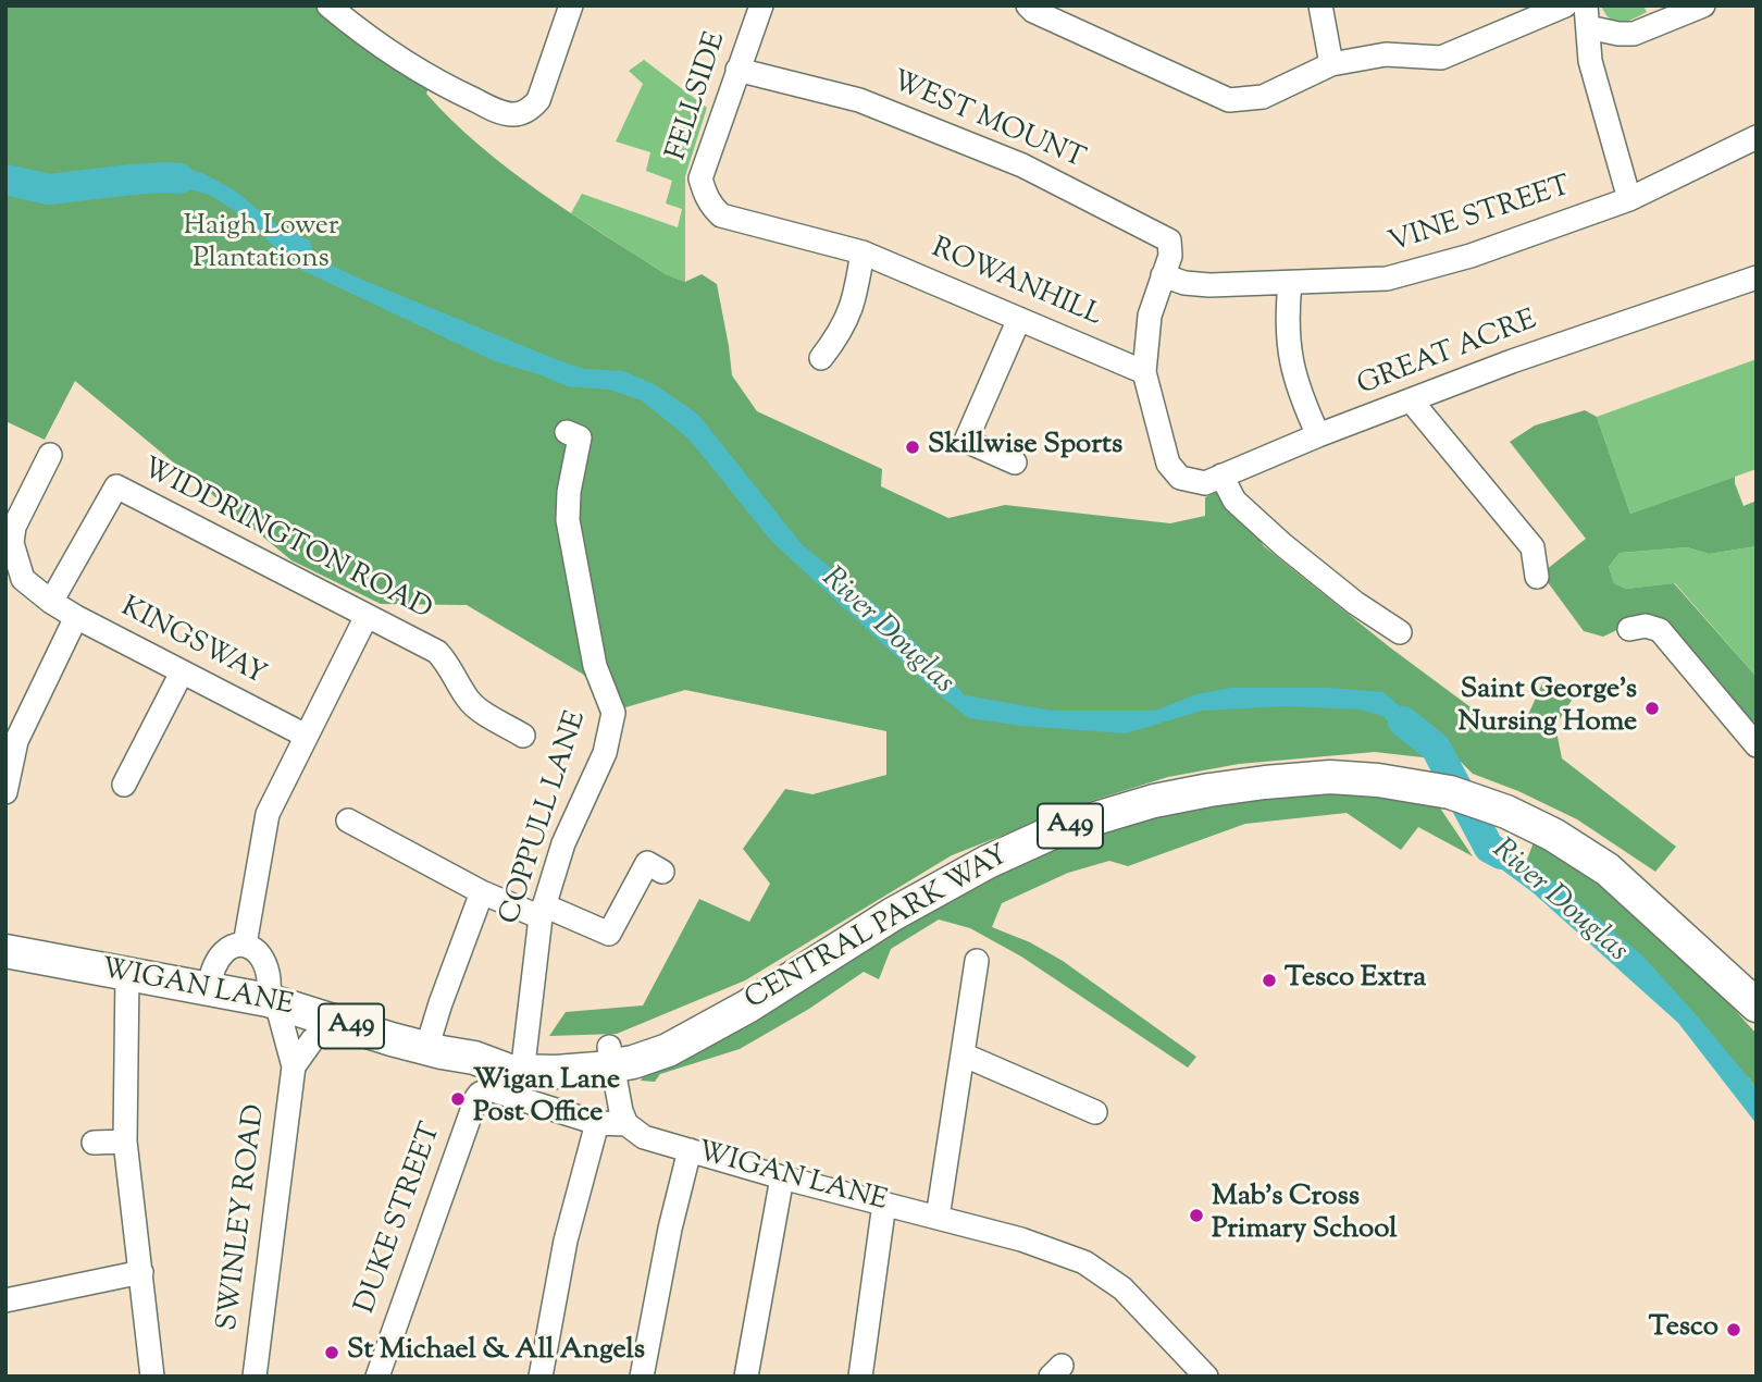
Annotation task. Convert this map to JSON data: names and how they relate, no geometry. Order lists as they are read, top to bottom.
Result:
{
  "streets": {
    "highway": ["A49", "CENTRAL PARK WAY", "WIGAN LANE"],
    "street": [
      "FELLSIDE",
      "WEST MOUNT",
      "VINE STREET",
      "ROWANHILL",
      "GREAT ACRE",
      "WIDDRINGTON ROAD",
      "KINGSWAY",
      "COPPULL LANE",
      "SWINLEY ROAD",
      "DUKE STREET"
    ]
  },
  "crossings": [
    ["FELLSIDE", "WEST MOUNT"],
    ["FELLSIDE", "ROWANHILL"],
    ["WEST MOUNT", "VINE STREET"],
    ["ROWANHILL", "GREAT ACRE"],
    ["WIDDRINGTON ROAD", "KINGSWAY"],
    ["COPPULL LANE", "CENTRAL PARK WAY"],
    ["COPPULL LANE", "WIGAN LANE"],
    ["CENTRAL PARK WAY", "WIGAN LANE"],
    ["WIGAN LANE", "SWINLEY ROAD"],
    ["WIGAN LANE", "DUKE STREET"]
  ],
  "water": ["River Douglas"],
  "parks": ["Haigh Lower Plantations"],
  "places": [
    "Skillwise Sports",
    "Saint George's Nursing Home",
    "Tesco Extra",
    "Wigan Lane Post Office",
    "Mab's Cross Primary School",
    "Tesco",
    "St Michael & All Angels"
  ]
}
